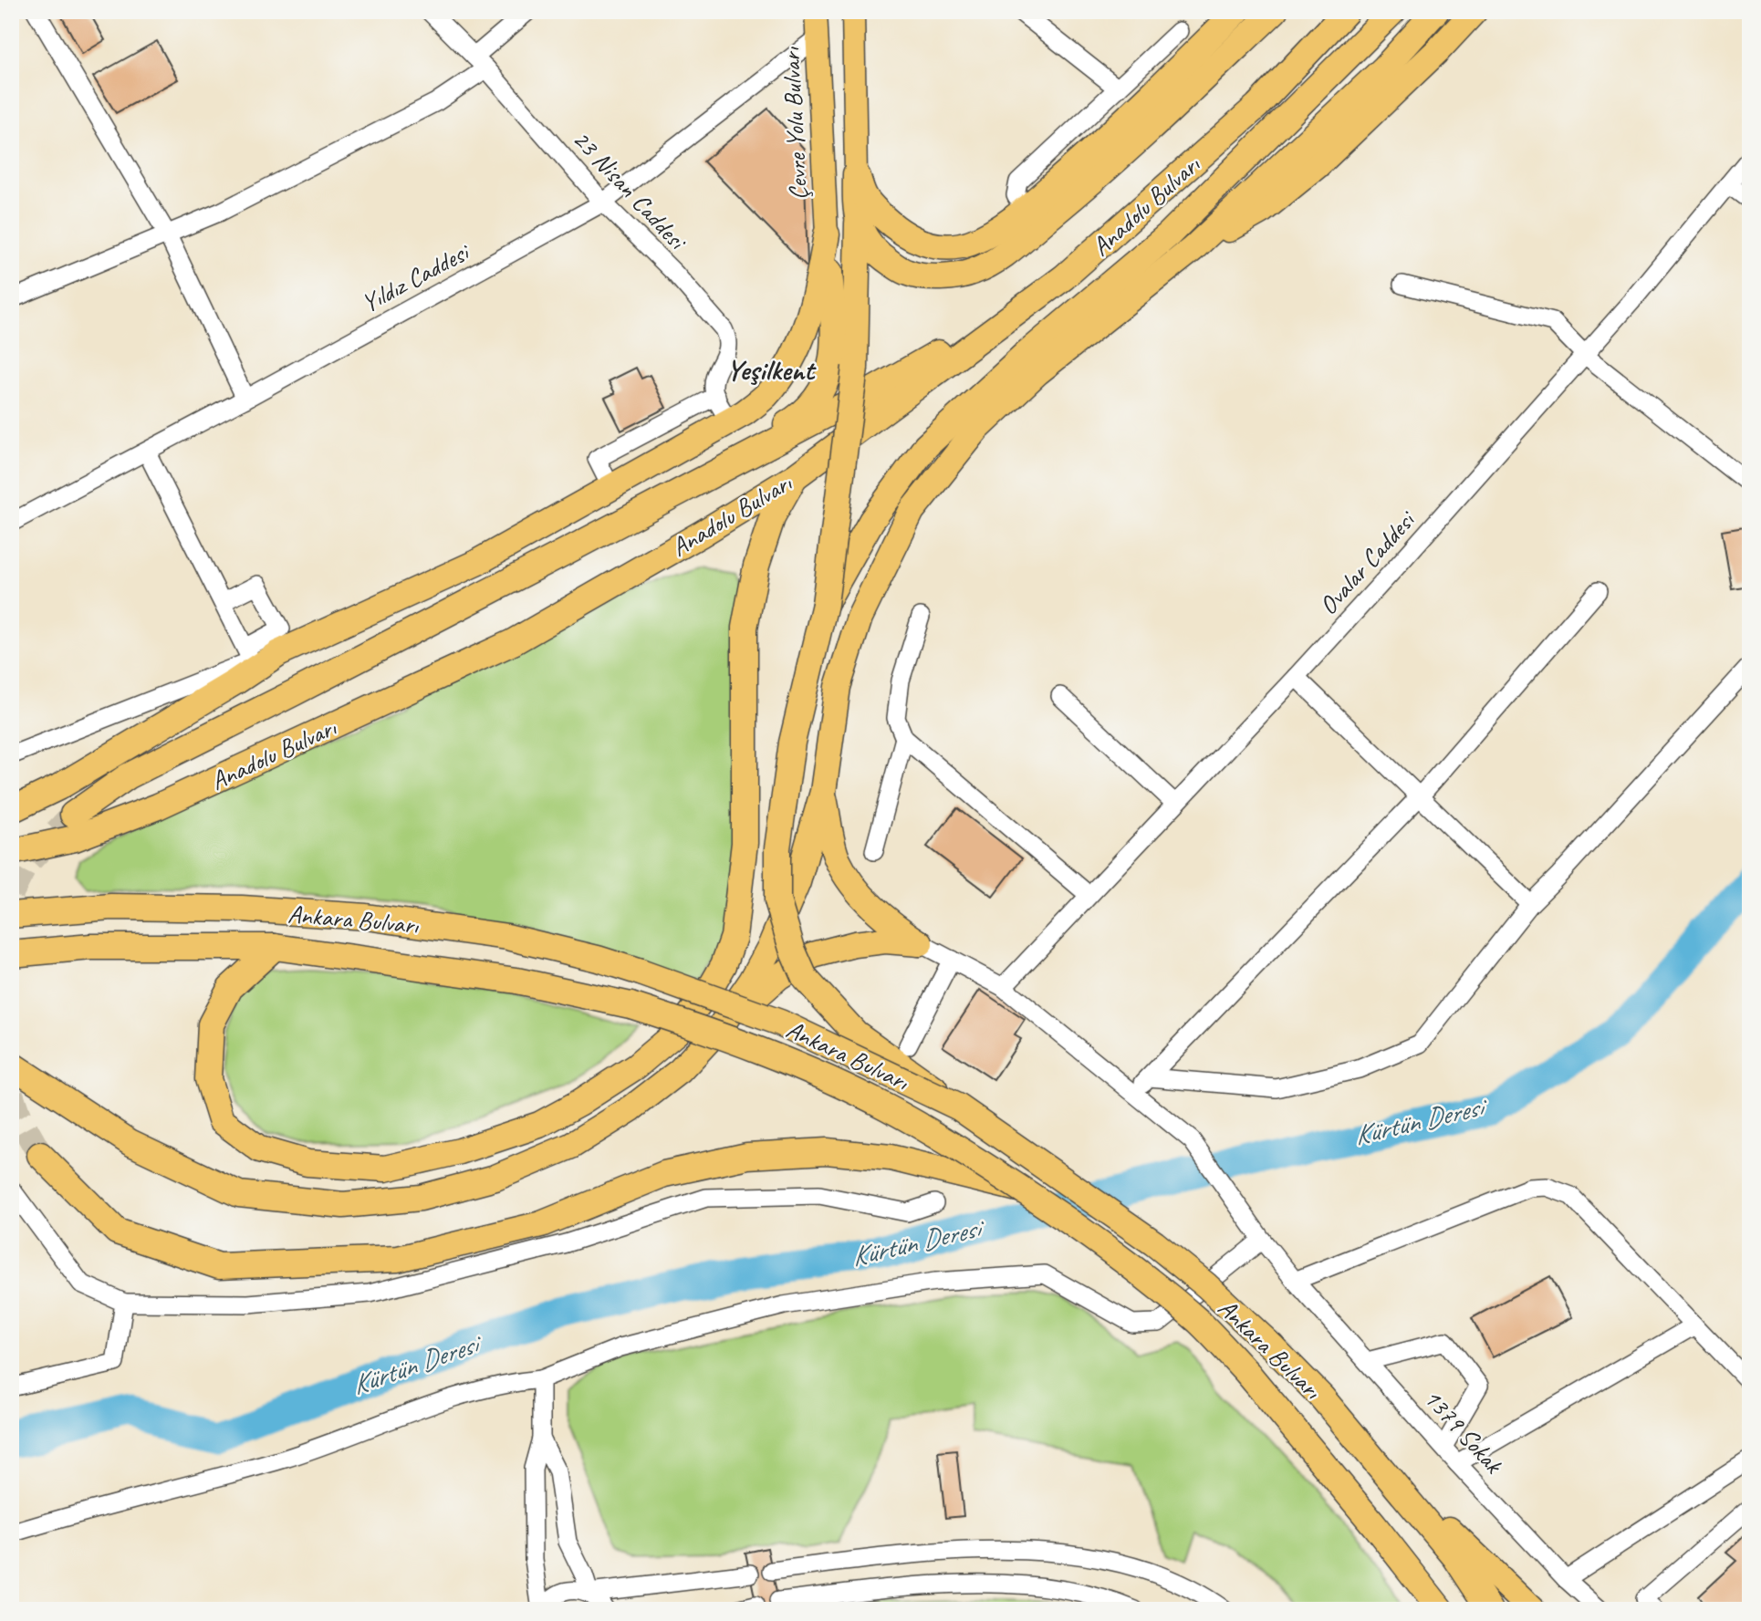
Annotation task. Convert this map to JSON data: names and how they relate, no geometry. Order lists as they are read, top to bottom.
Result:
{
  "streets": {
    "highway": ["Anadolu Bulvarı", "Ankara Bulvarı"],
    "main road": ["Çevre Yolu Bulvarı"],
    "street": [
      "23 Nisan Caddesi",
      "Yıldız Caddesi",
      "Ovalar Caddesi",
      "1379 Sokak"
    ]
  },
  "crossings": [
    ["Çevre Yolu Bulvarı", "Yıldız Caddesi"],
    ["23 Nisan Caddesi", "Yıldız Caddesi"],
    ["Ovalar Caddesi", "1379 Sokak"]
  ],
  "districts": ["Yeşilkent"],
  "water": ["Kürtün Deresi"]
}
